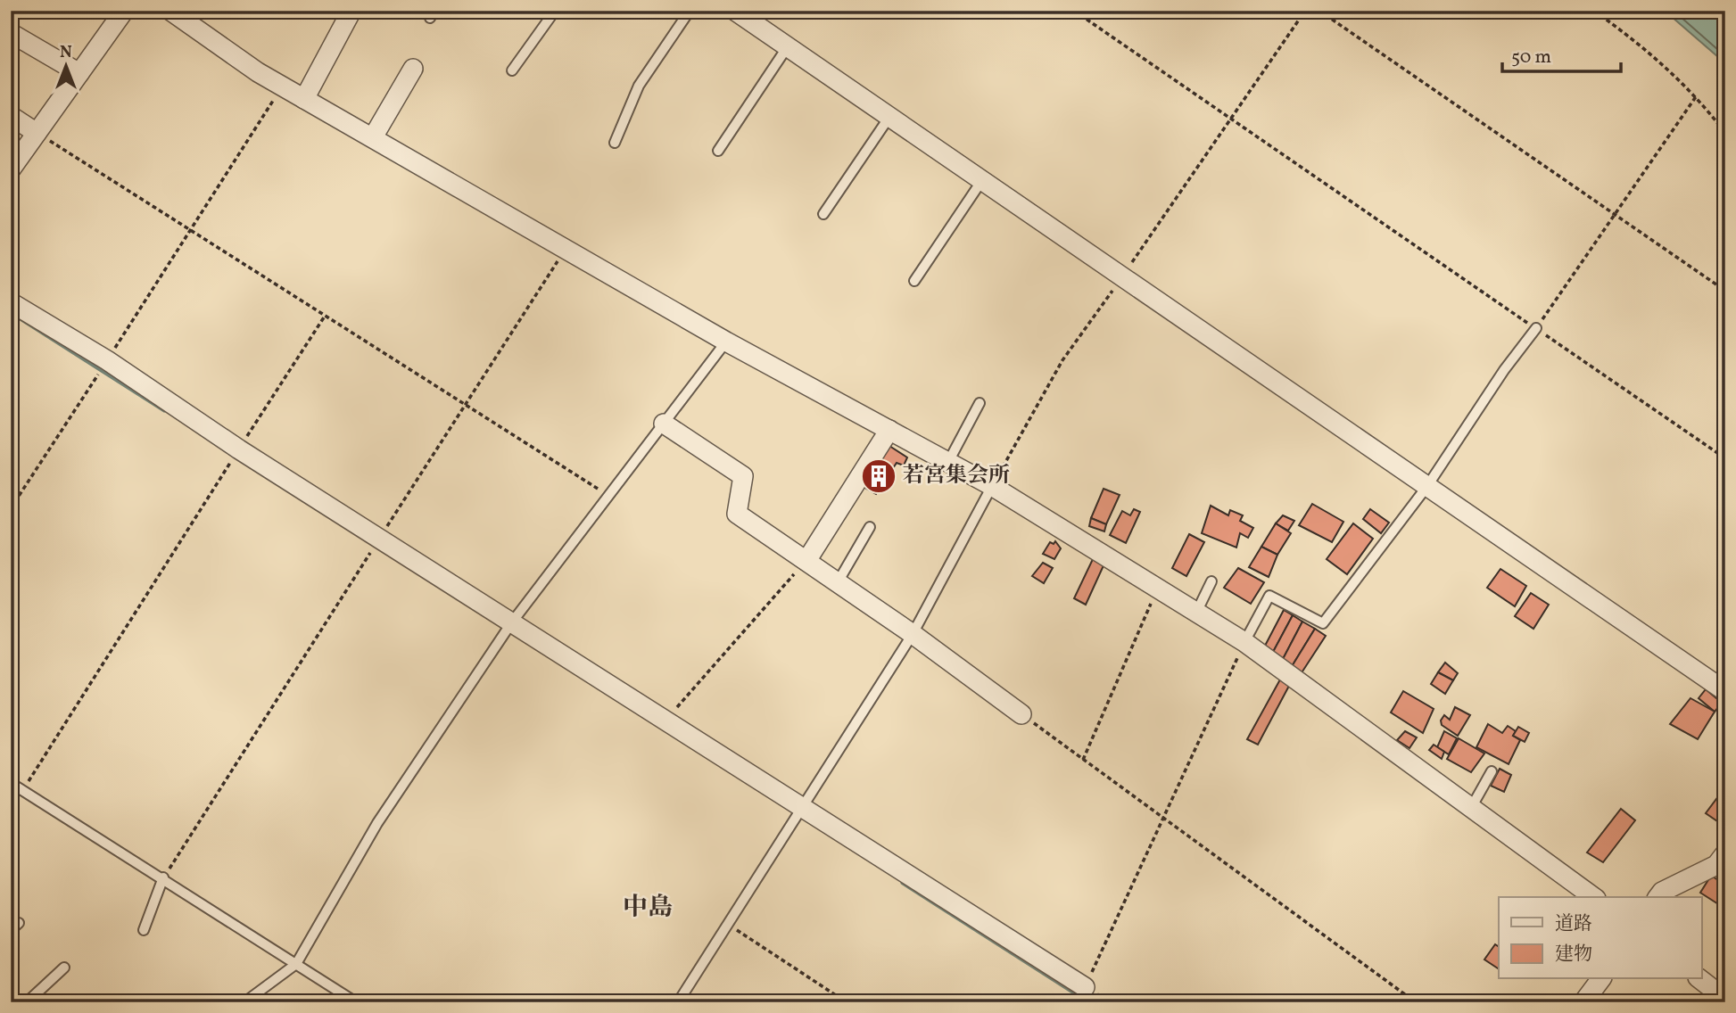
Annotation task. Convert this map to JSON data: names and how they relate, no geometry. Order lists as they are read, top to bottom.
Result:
{
  "districts": ["中島"],
  "places": {
    "building": ["若宮集会所"]
  },
  "legend": ["道路", "建物"],
  "scale_bar": "50 m",
  "north": "top"
}
